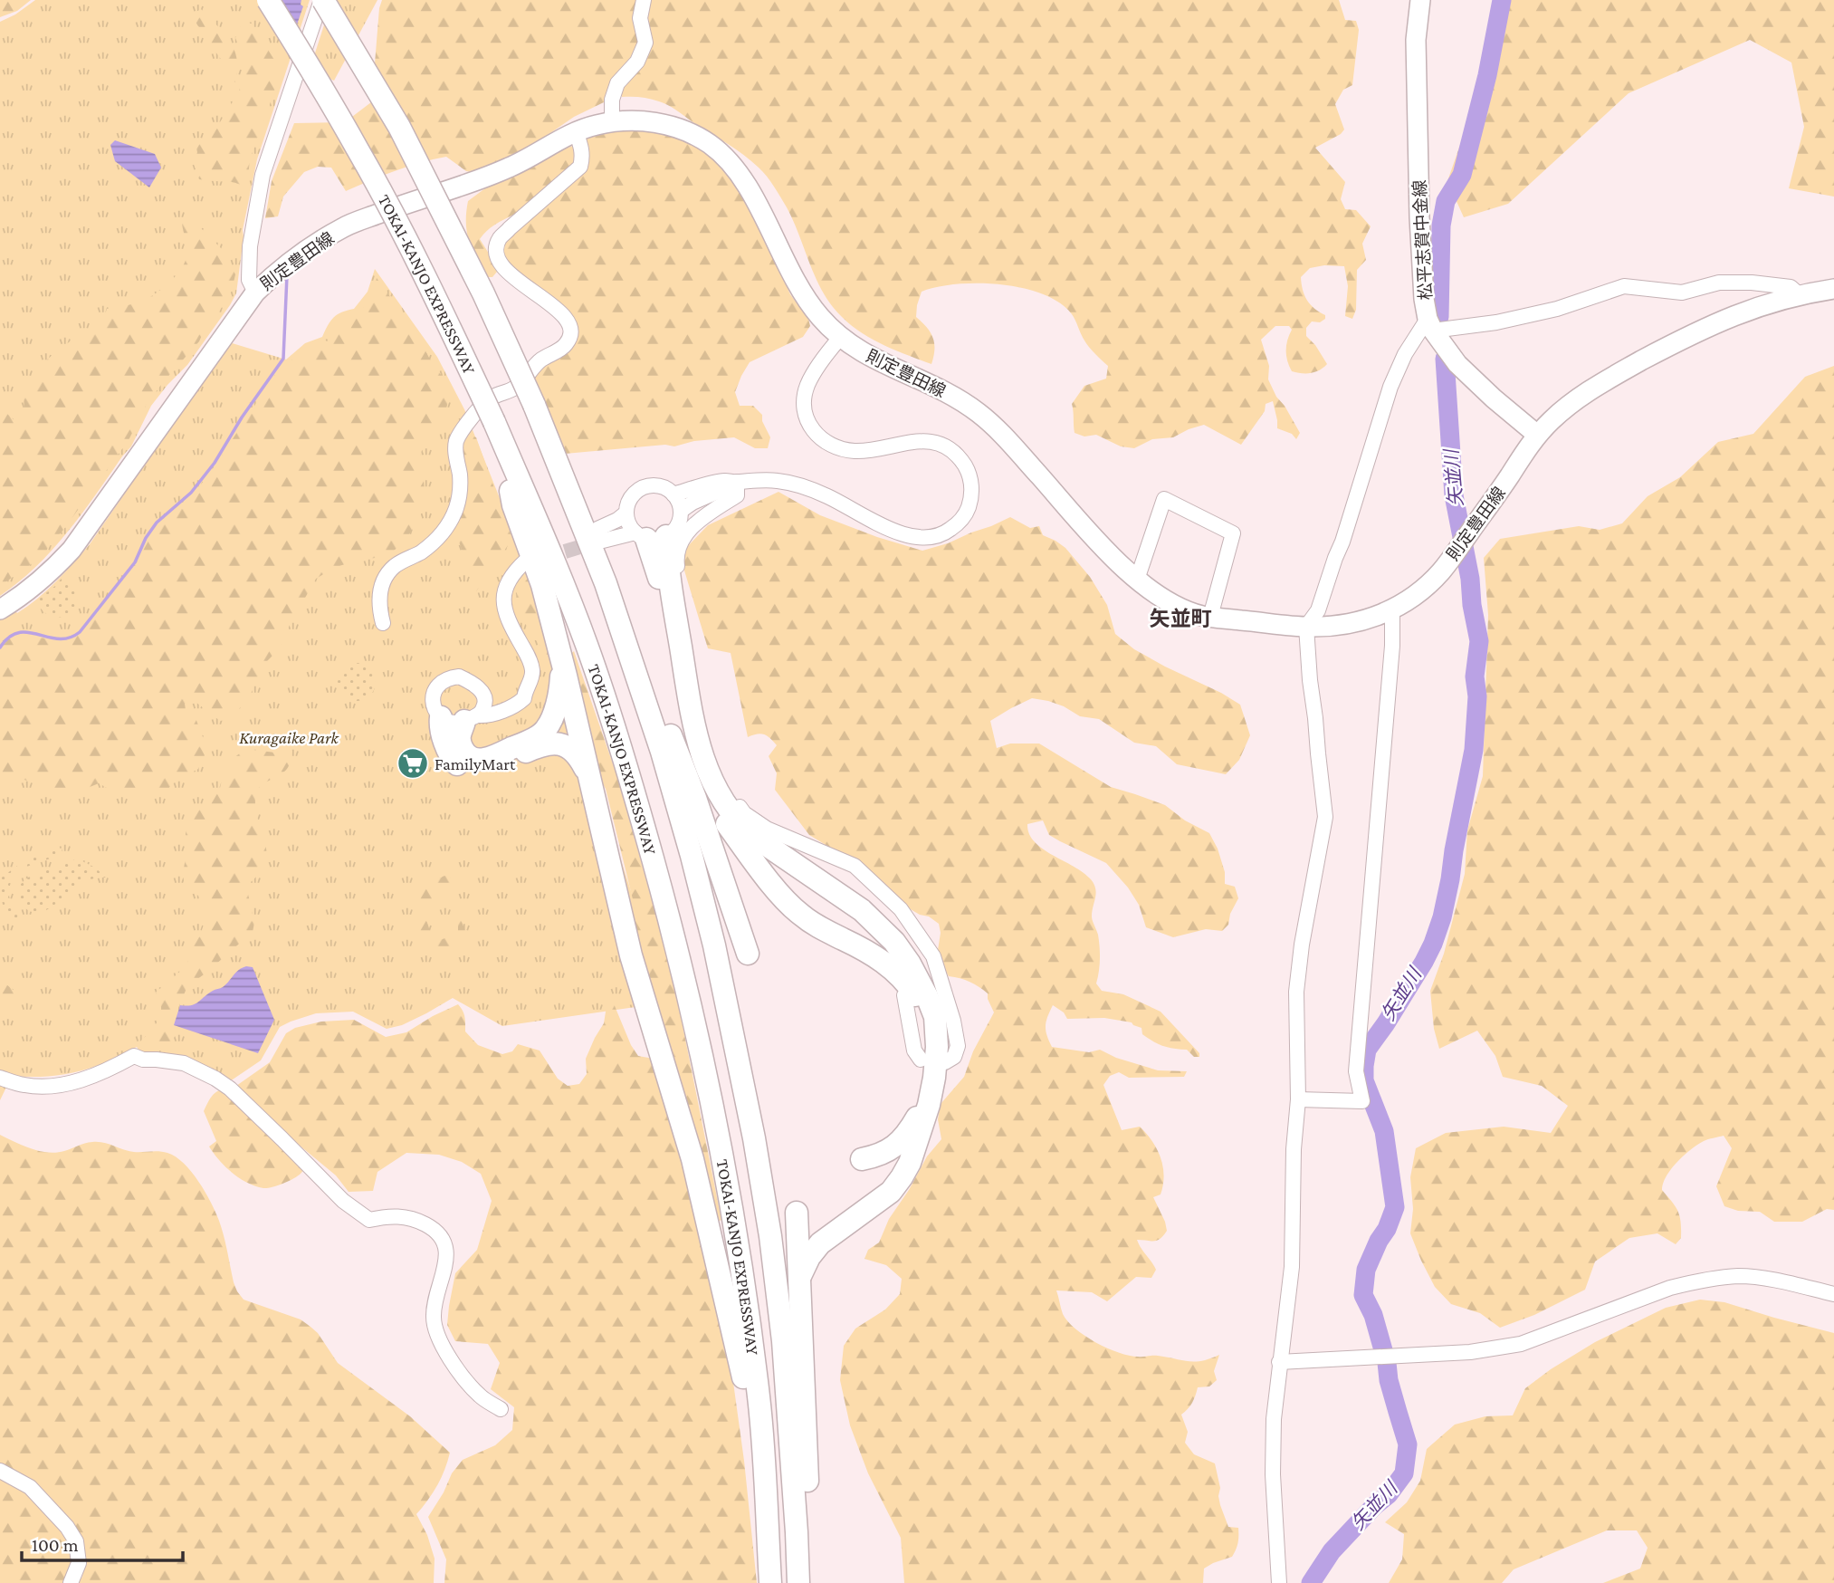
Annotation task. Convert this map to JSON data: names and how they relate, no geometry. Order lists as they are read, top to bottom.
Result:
{
  "streets": {
    "highway": ["TOKAI-KANJO EXPRESSWAY"],
    "main road": ["松平志賀中金線", "則定豊田線"]
  },
  "crossings": [
    ["松平志賀中金線", "則定豊田線"]
  ],
  "districts": ["矢並町"],
  "water": ["矢並川"],
  "parks": ["Kuragaike Park"],
  "places": {
    "supermarket": ["FamilyMart"]
  },
  "scale_bar": "100 m"
}
